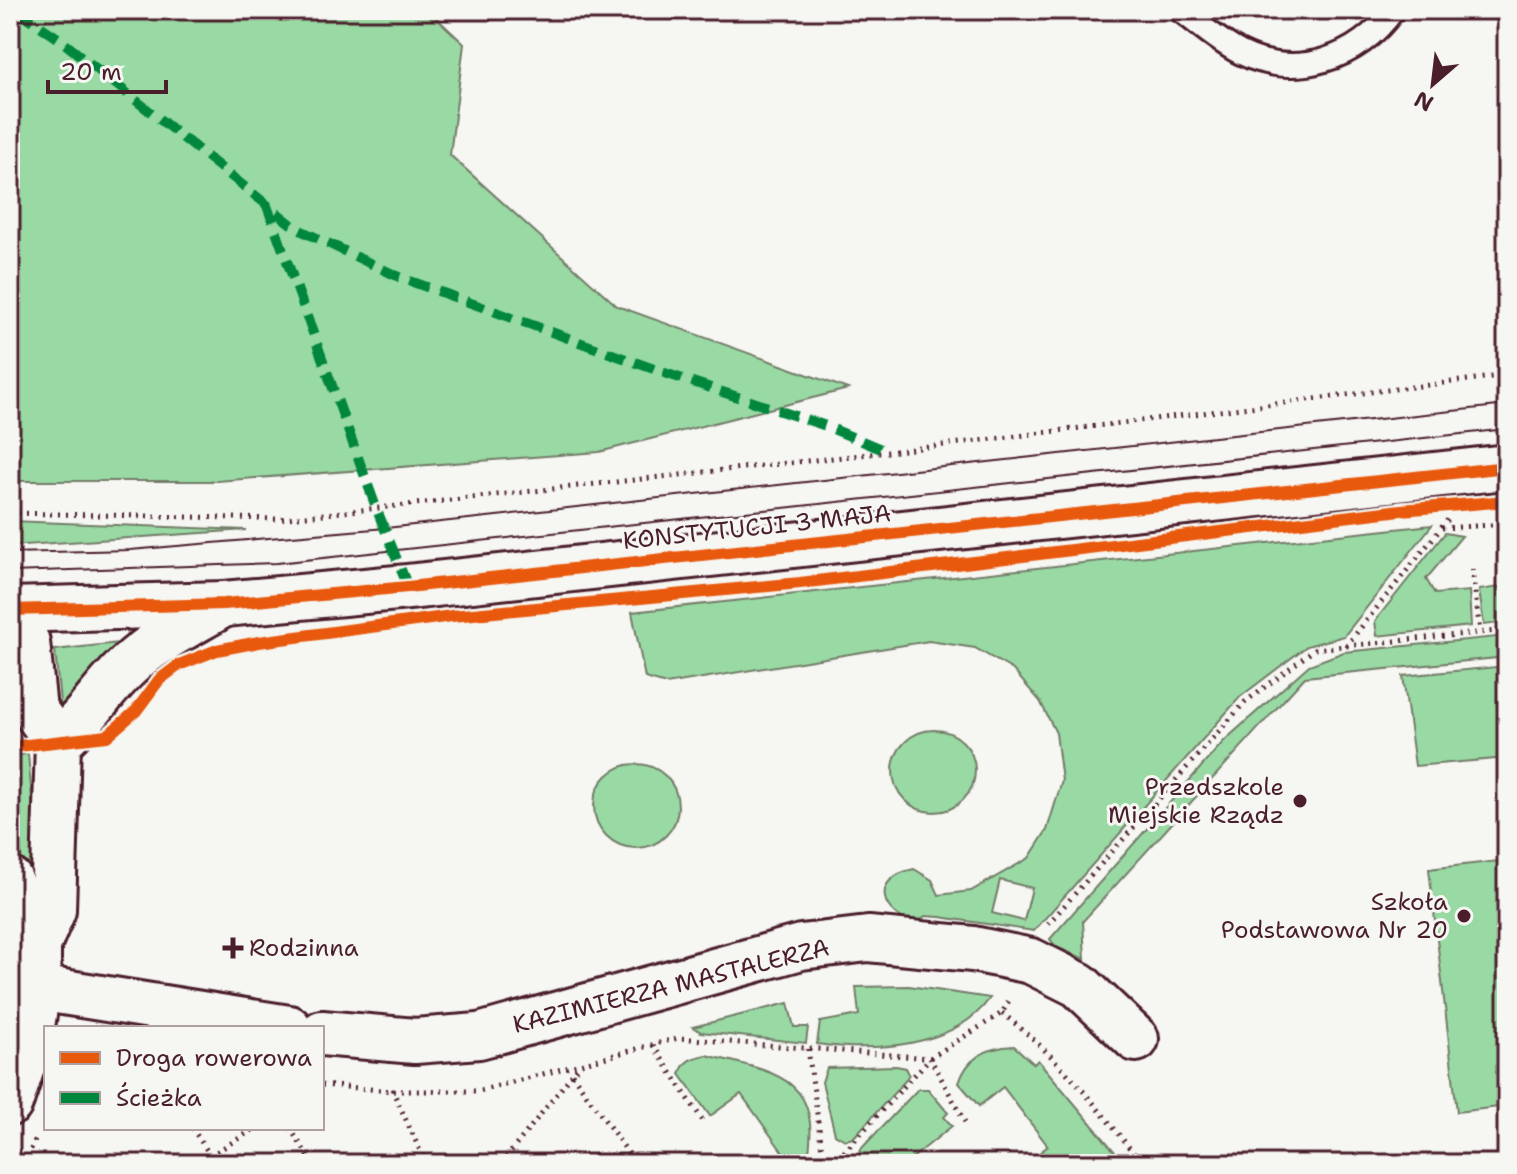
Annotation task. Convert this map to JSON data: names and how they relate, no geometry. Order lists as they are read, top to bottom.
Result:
{
  "streets": {
    "street": ["KONSTYTUCJI 3 MAJA", "KAZIMIERZA MASTALERZA"]
  },
  "places": {
    "other": ["Przedszkole Miejskie Rządz", "Szkoła Podstawowa Nr 20"],
    "health": ["Rodzinna"]
  },
  "legend": ["Droga rowerowa", "Ścieżka"],
  "scale_bar": "20 m",
  "north": "bottom left"
}
